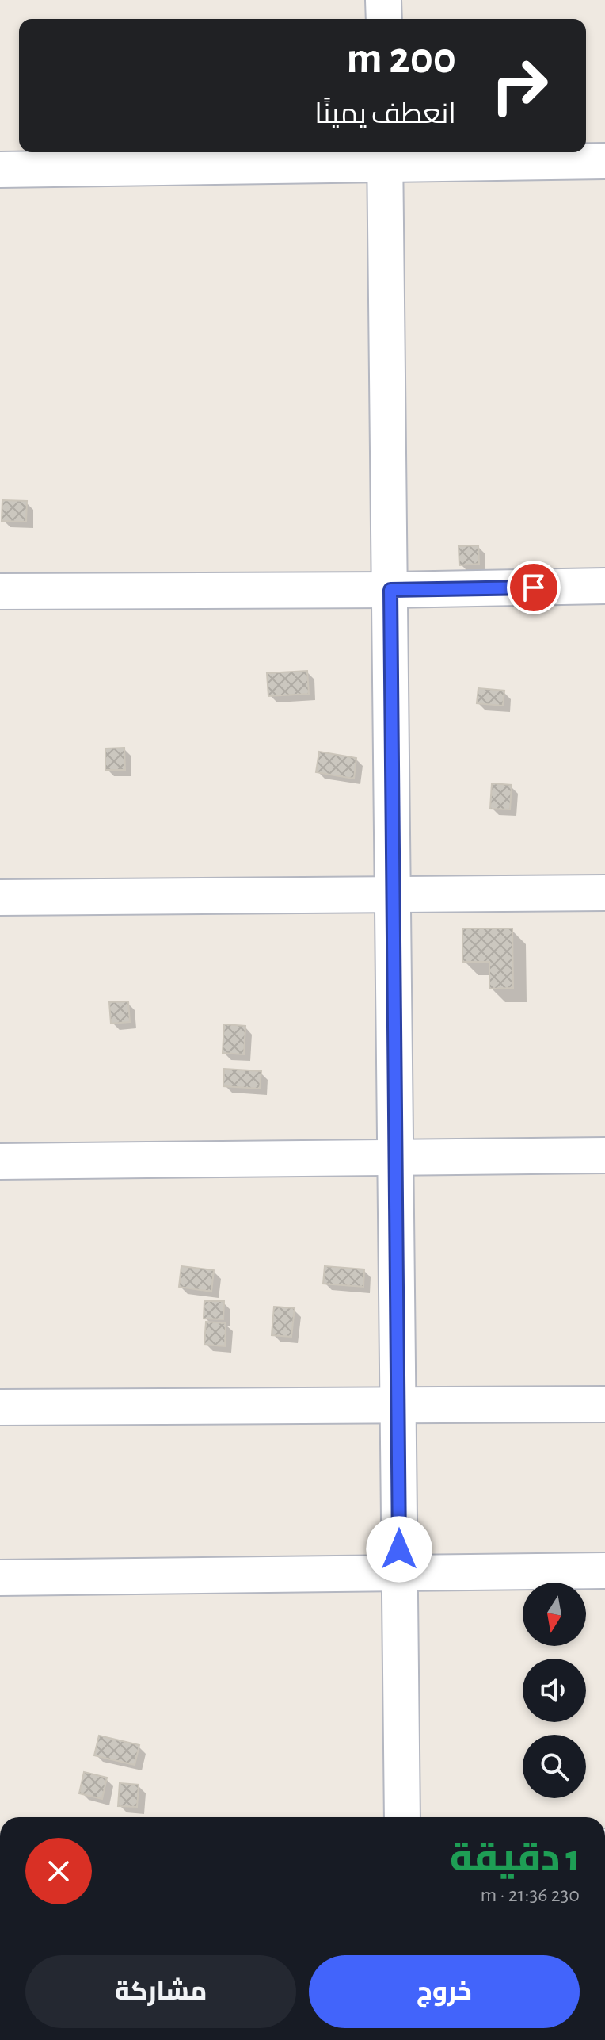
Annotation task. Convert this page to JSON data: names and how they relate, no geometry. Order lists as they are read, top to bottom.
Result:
{
  "north": "bottom",
  "page": {
    "turn": ["200 m", "انعطف يمينًا"],
    "heading": ["1 دقيقة", "230 m · 21:36"],
    "buttons": ["خروج", "مشاركة"]
  }
}
